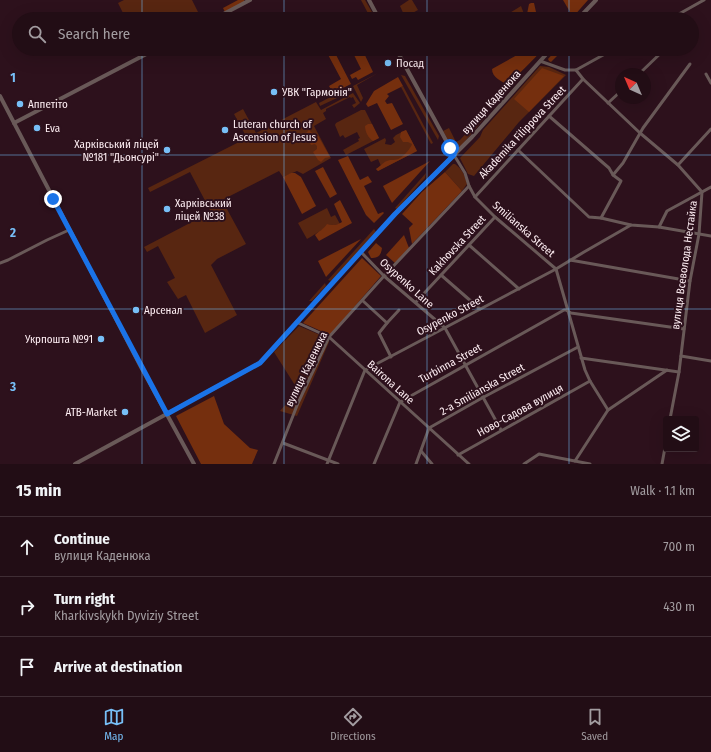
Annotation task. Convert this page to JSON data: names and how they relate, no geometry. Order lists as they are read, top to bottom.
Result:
{
  "streets": {
    "street": [
      "вулиця Каденюка",
      "Akademika Filippova Street",
      "Smilianska Street",
      "Kakhovska Street",
      "вулиця Всеволода Нестайка",
      "Osypenko Lane",
      "Osypenko Street",
      "Turbinna Street",
      "Bairona Lane",
      "2-a Smilianska Street",
      "Ново-Садова вулиця"
    ]
  },
  "crossings": [
    ["вулиця Каденюка", "Akademika Filippova Street"],
    ["вулиця Каденюка", "Smilianska Street"],
    ["вулиця Каденюка", "Osypenko Lane"],
    ["вулиця Каденюка", "Bairona Lane"],
    ["Akademika Filippova Street", "Smilianska Street"],
    ["Akademika Filippova Street", "вулиця Всеволода Нестайка"],
    ["Smilianska Street", "Kakhovska Street"],
    ["Smilianska Street", "Osypenko Street"],
    ["Smilianska Street", "Turbinna Street"],
    ["Smilianska Street", "2-a Smilianska Street"],
    ["Smilianska Street", "Ново-Садова вулиця"],
    ["Kakhovska Street", "Osypenko Lane"],
    ["Osypenko Lane", "Osypenko Street"],
    ["Osypenko Lane", "Turbinna Street"],
    ["Osypenko Lane", "2-a Smilianska Street"],
    ["Osypenko Lane", "Ново-Садова вулиця"],
    ["Osypenko Street", "Bairona Lane"],
    ["Turbinna Street", "Bairona Lane"],
    ["Bairona Lane", "2-a Smilianska Street"],
    ["Bairona Lane", "Ново-Садова вулиця"]
  ],
  "places": [
    "Посад",
    "УВК \"Гармонія\"",
    "Аппетіто",
    "Eva",
    "Luteran church of Ascension of Jesus",
    "Харківський ліцей №181 \"Дьонсурі\"",
    "Харківський ліцей №38",
    "Арсенал",
    "Укрпошта №91",
    "ATB-Market"
  ],
  "north": "top left",
  "page": {
    "search": "Search here",
    "heading": ["15 min", "Walk · 1.1 km"],
    "list": [
      ["Continue", "вулиця Каденюка", "700 m"],
      ["Turn right", "Kharkivskykh Dyviziy Street", "430 m"],
      "Arrive at destination"
    ],
    "nav": ["Map", "Directions", "Saved"]
  },
  "grid": {
    "rows": ["1", "2", "3"]
  }
}
